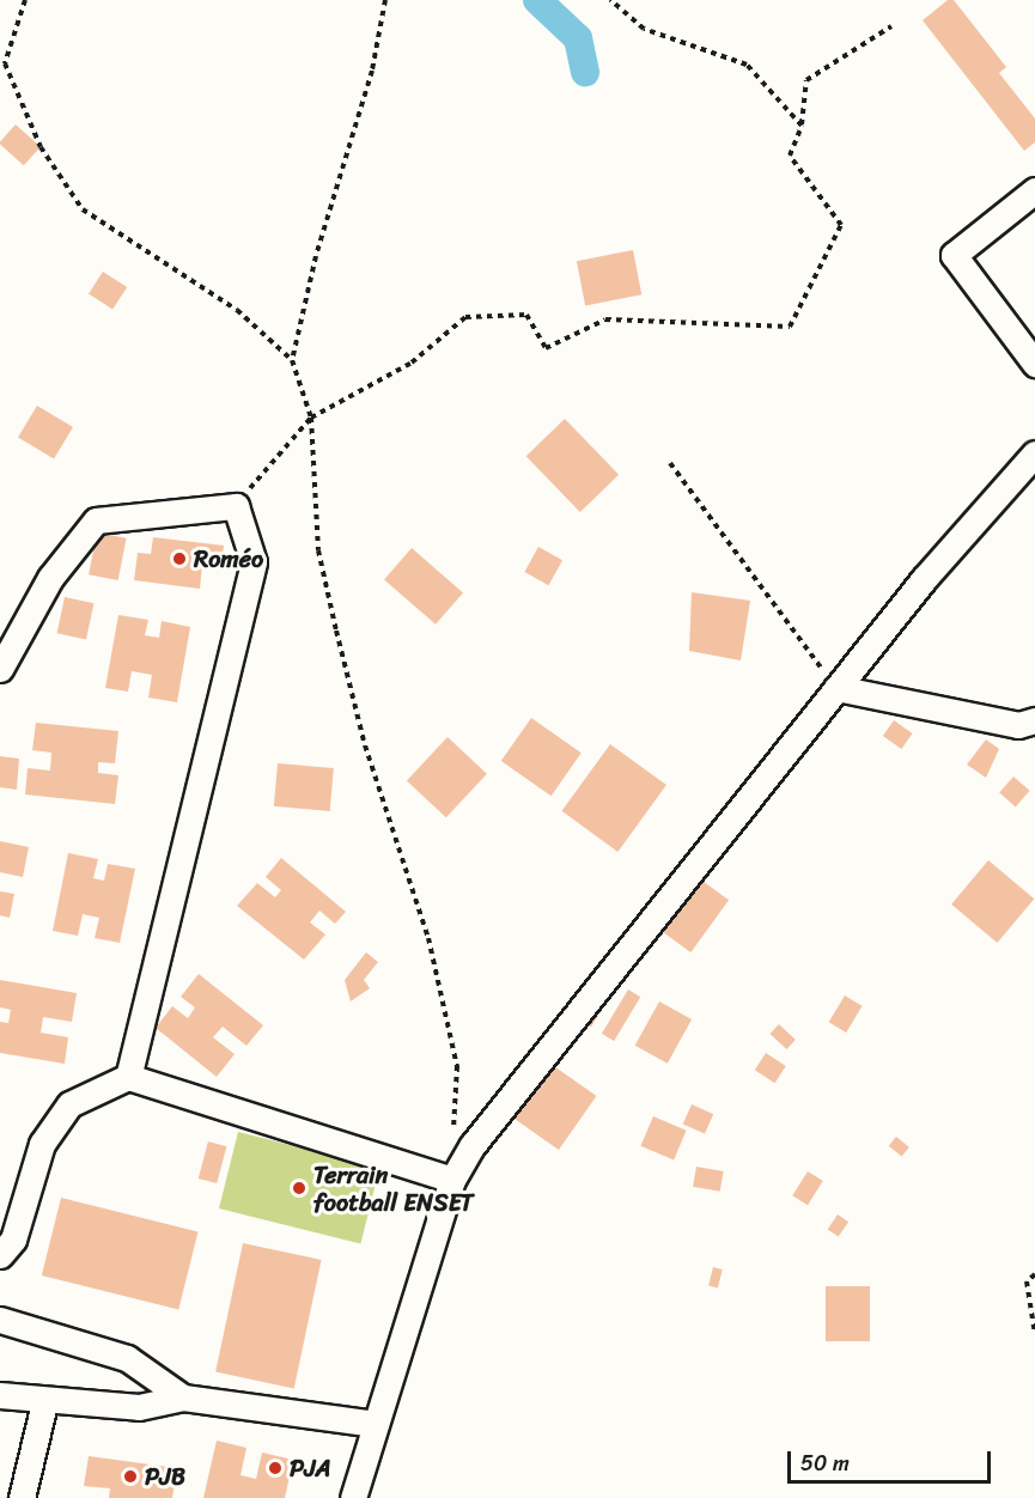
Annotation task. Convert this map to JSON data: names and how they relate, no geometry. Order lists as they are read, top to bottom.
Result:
{
  "places": [
    "Roméo",
    "Terrain football ENSET",
    "PJA",
    "PJB"
  ],
  "scale_bar": "50 m"
}
